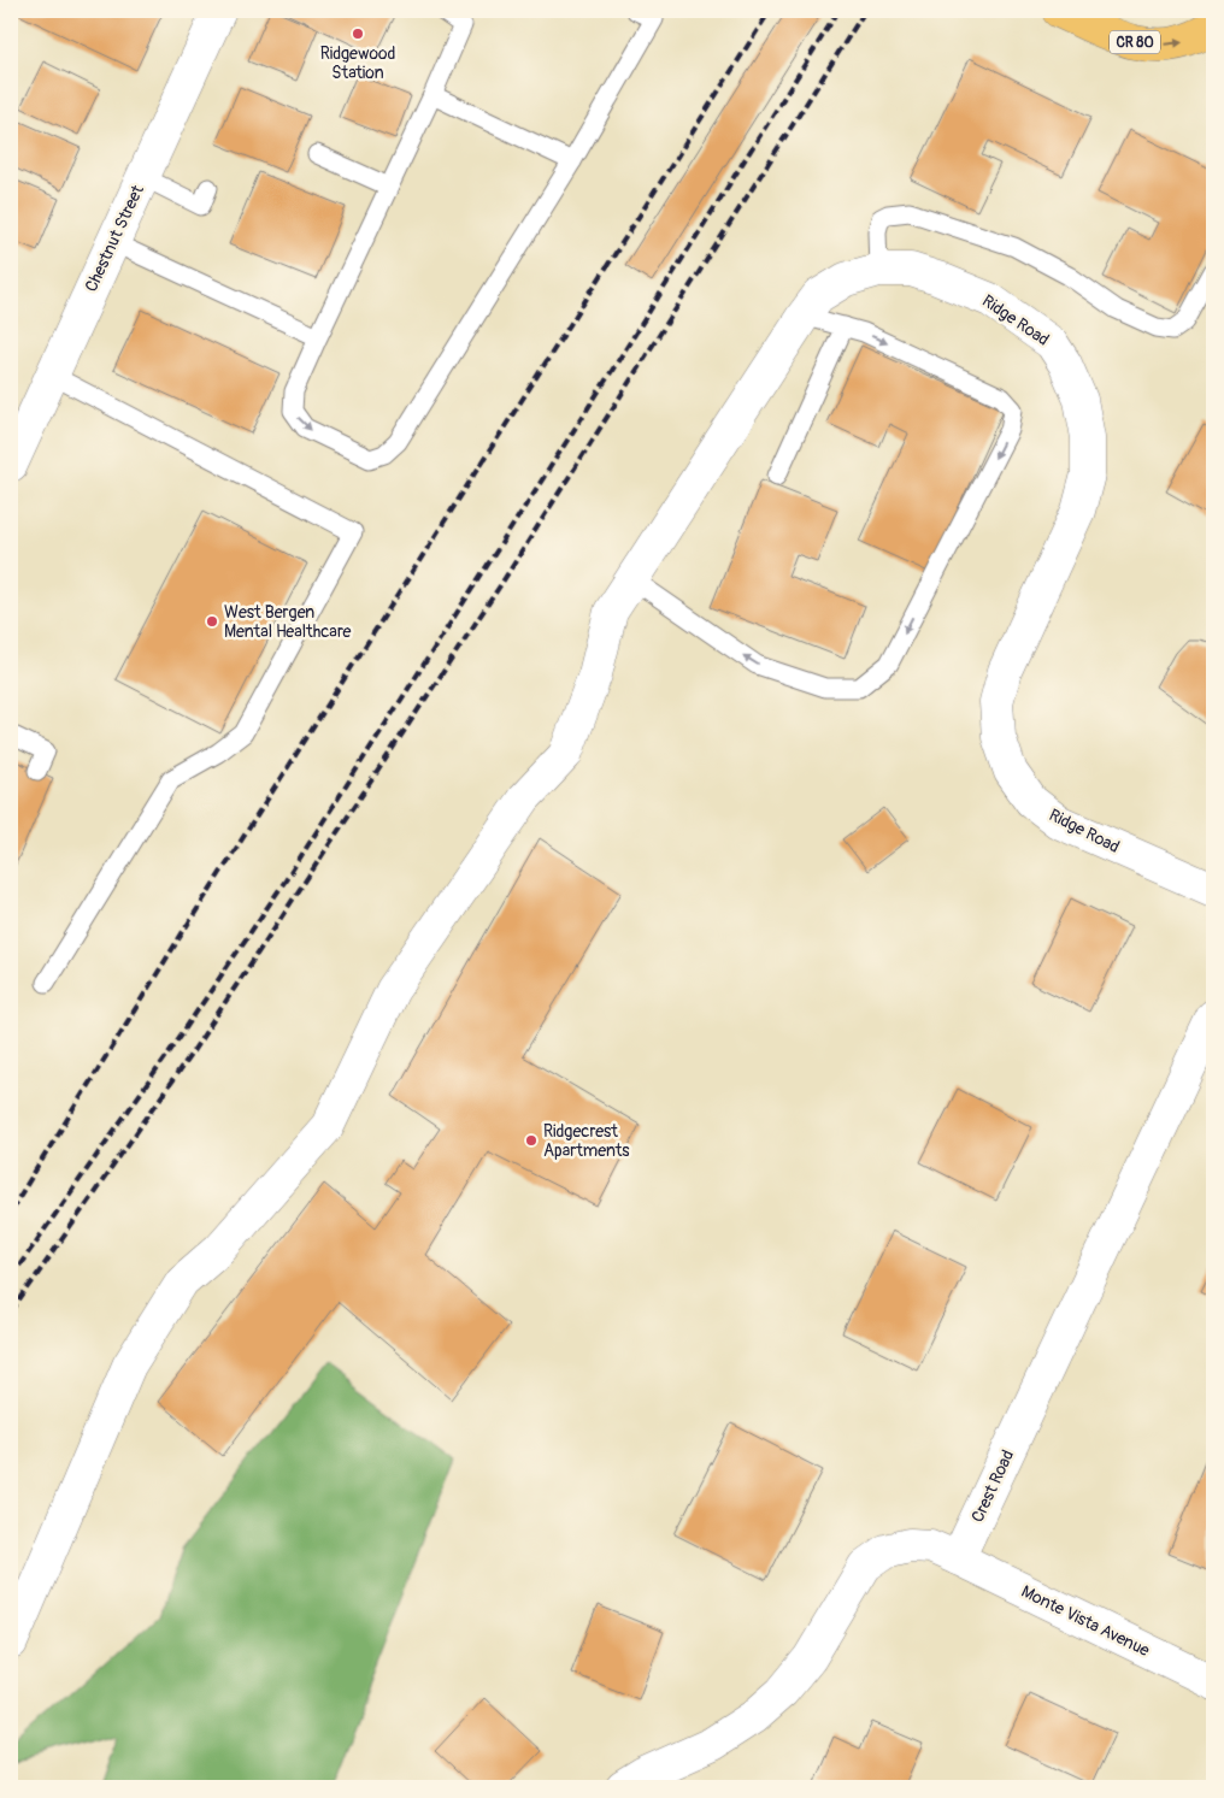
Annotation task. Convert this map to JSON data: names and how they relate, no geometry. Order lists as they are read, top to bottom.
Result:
{
  "streets": {
    "main road": ["CR 80"],
    "street": [
      "Chestnut Street",
      "Ridge Road",
      "Crest Road",
      "Monte Vista Avenue"
    ]
  },
  "crossings": [
    ["Crest Road", "Monte Vista Avenue"]
  ],
  "places": ["Ridgewood Station", "West Bergen Mental Healthcare", "Ridgecrest Apartments"]
}
